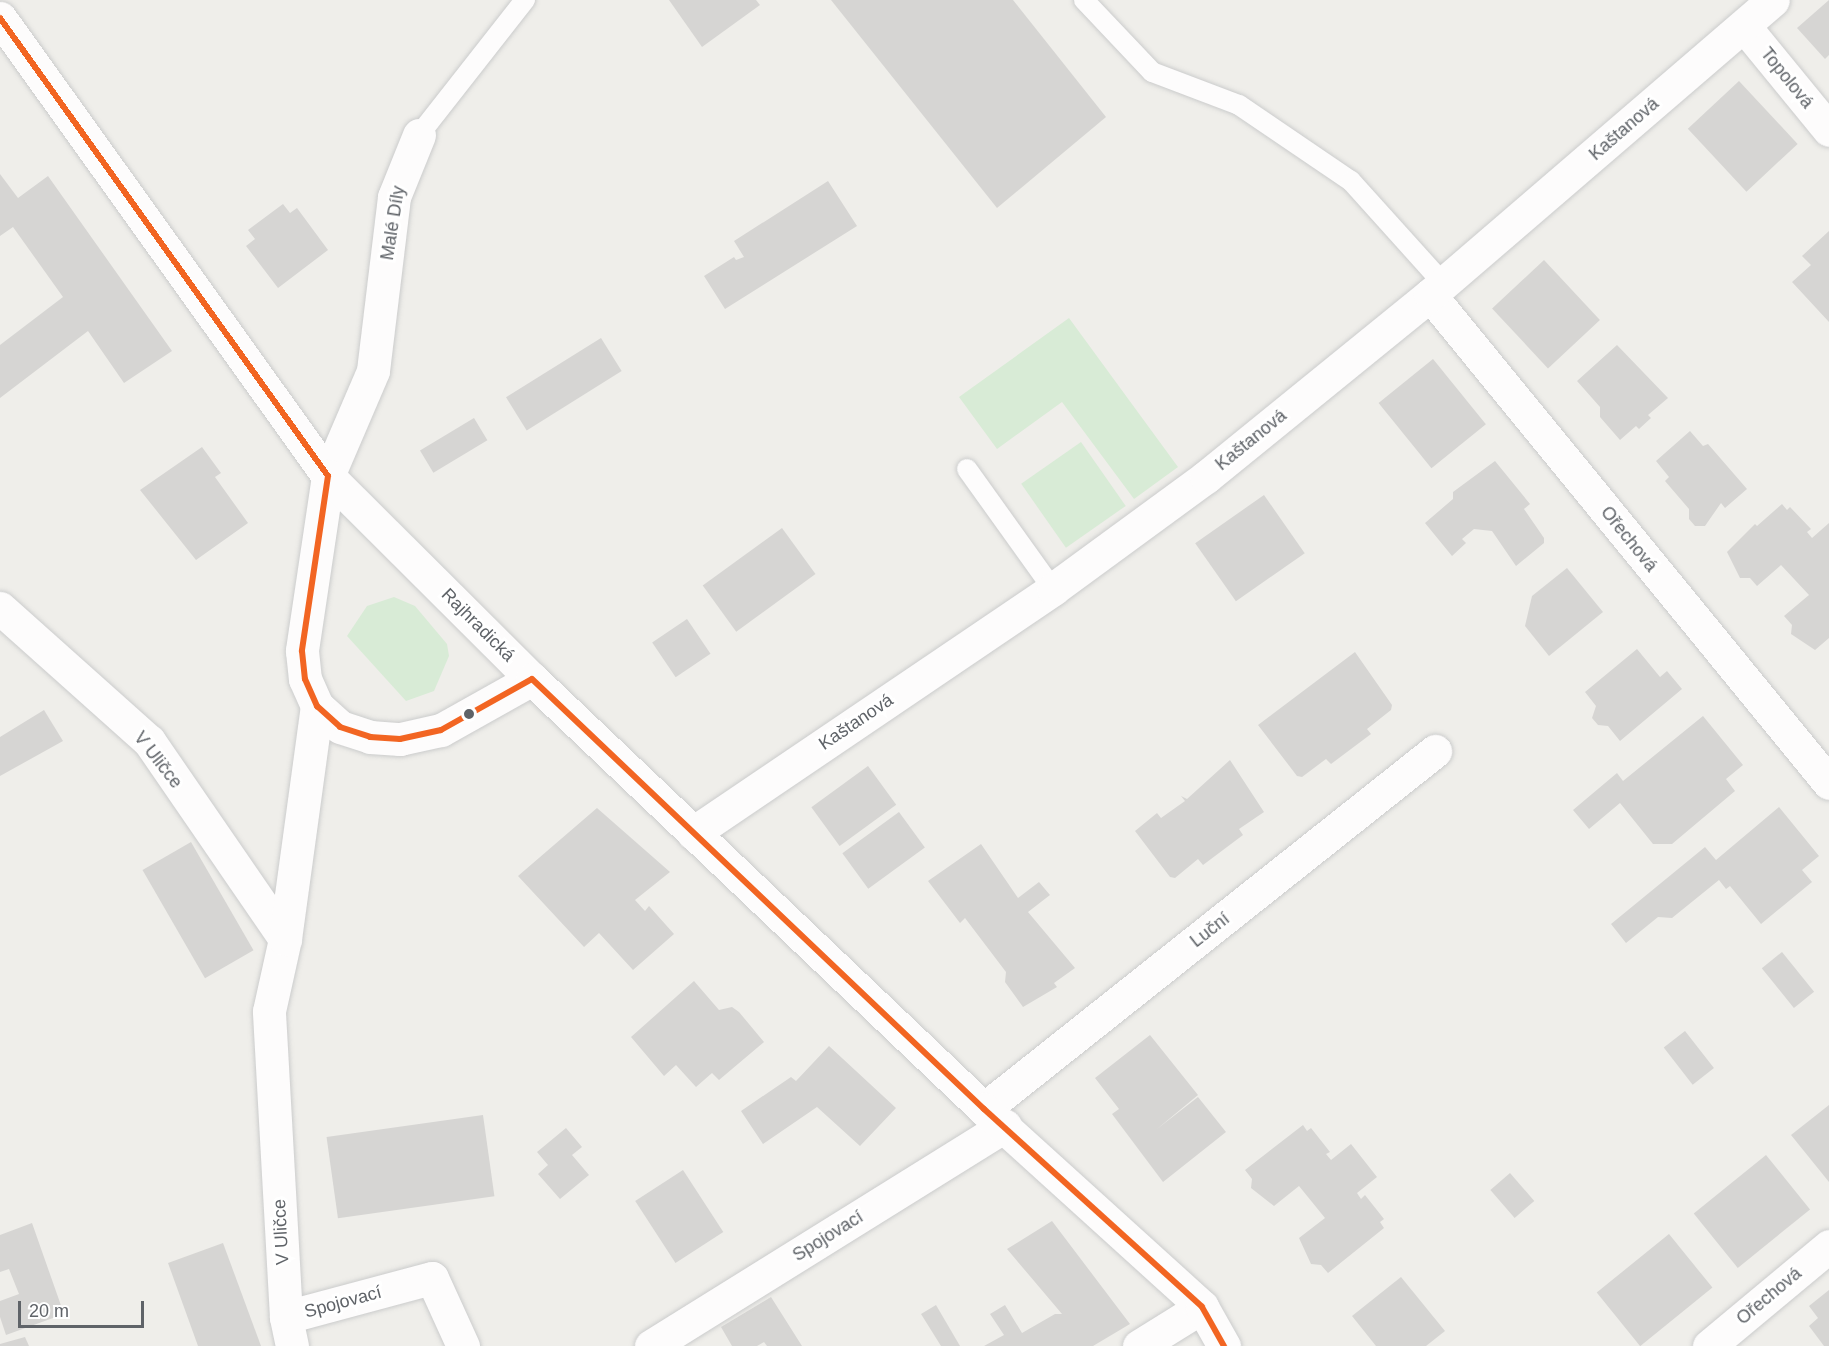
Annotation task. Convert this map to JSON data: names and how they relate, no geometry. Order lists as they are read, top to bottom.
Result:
{
  "streets": {
    "street": [
      "Topolová",
      "Kaštanová",
      "Malé Díly",
      "Ořechová",
      "Rajhradická",
      "V Uličce",
      "Luční",
      "Spojovací"
    ]
  },
  "crossings": [
    ["Topolová", "Kaštanová"],
    ["Kaštanová", "Ořechová"],
    ["Kaštanová", "Rajhradická"],
    ["Malé Díly", "Rajhradická"],
    ["Rajhradická", "Luční"],
    ["Rajhradická", "Spojovací"],
    ["V Uličce", "Spojovací"],
    ["Luční", "Spojovací"]
  ],
  "scale_bar": "20 m"
}
